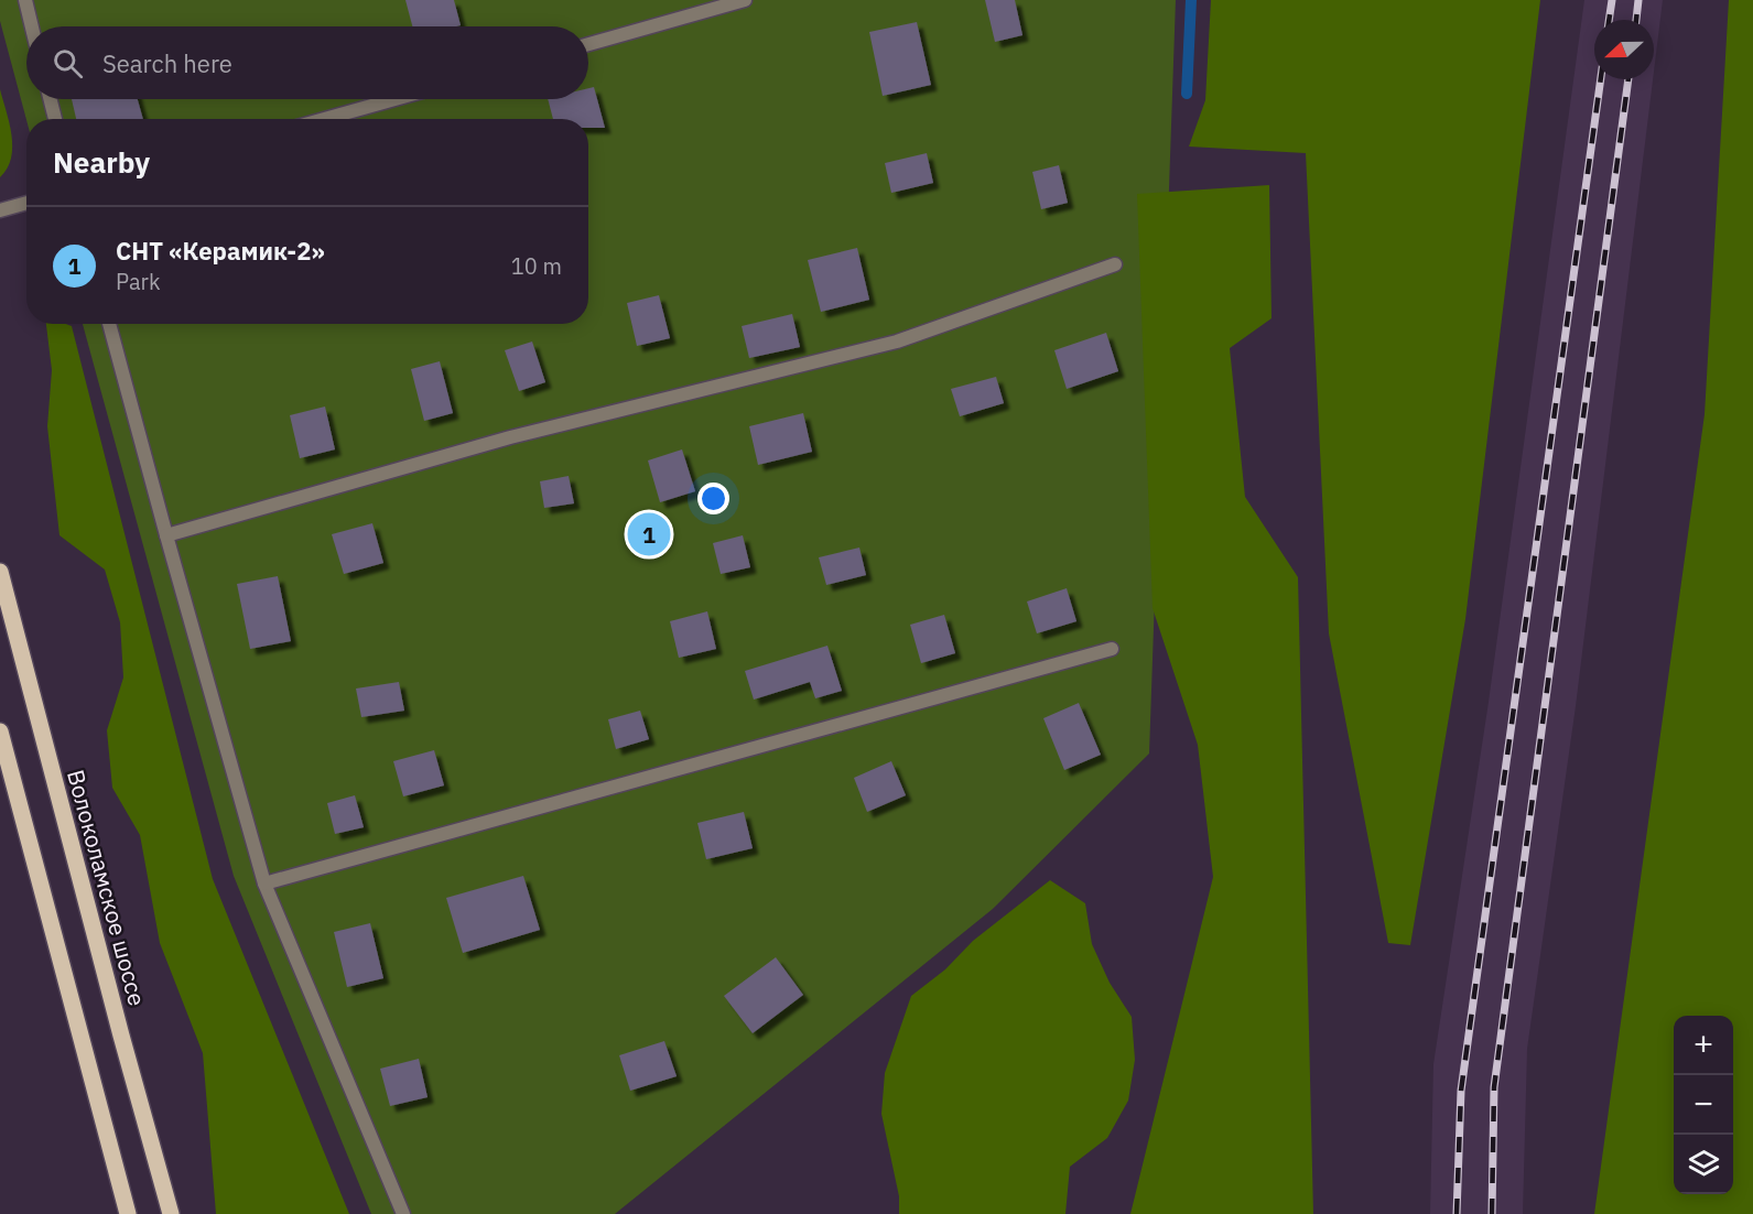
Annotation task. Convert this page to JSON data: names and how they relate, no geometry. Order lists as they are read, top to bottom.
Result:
{
  "streets": {
    "main road": ["Волоколамское шоссе"]
  },
  "north": "left",
  "page": {
    "search": "Search here",
    "heading": "Nearby",
    "list": [
      {
        "mark": "1",
        "name": "СНТ «Керамик-2»",
        "note": "Park",
        "value": "10 m"
      }
    ],
    "pins": "1",
    "map_buttons": ["+", "−"]
  }
}
